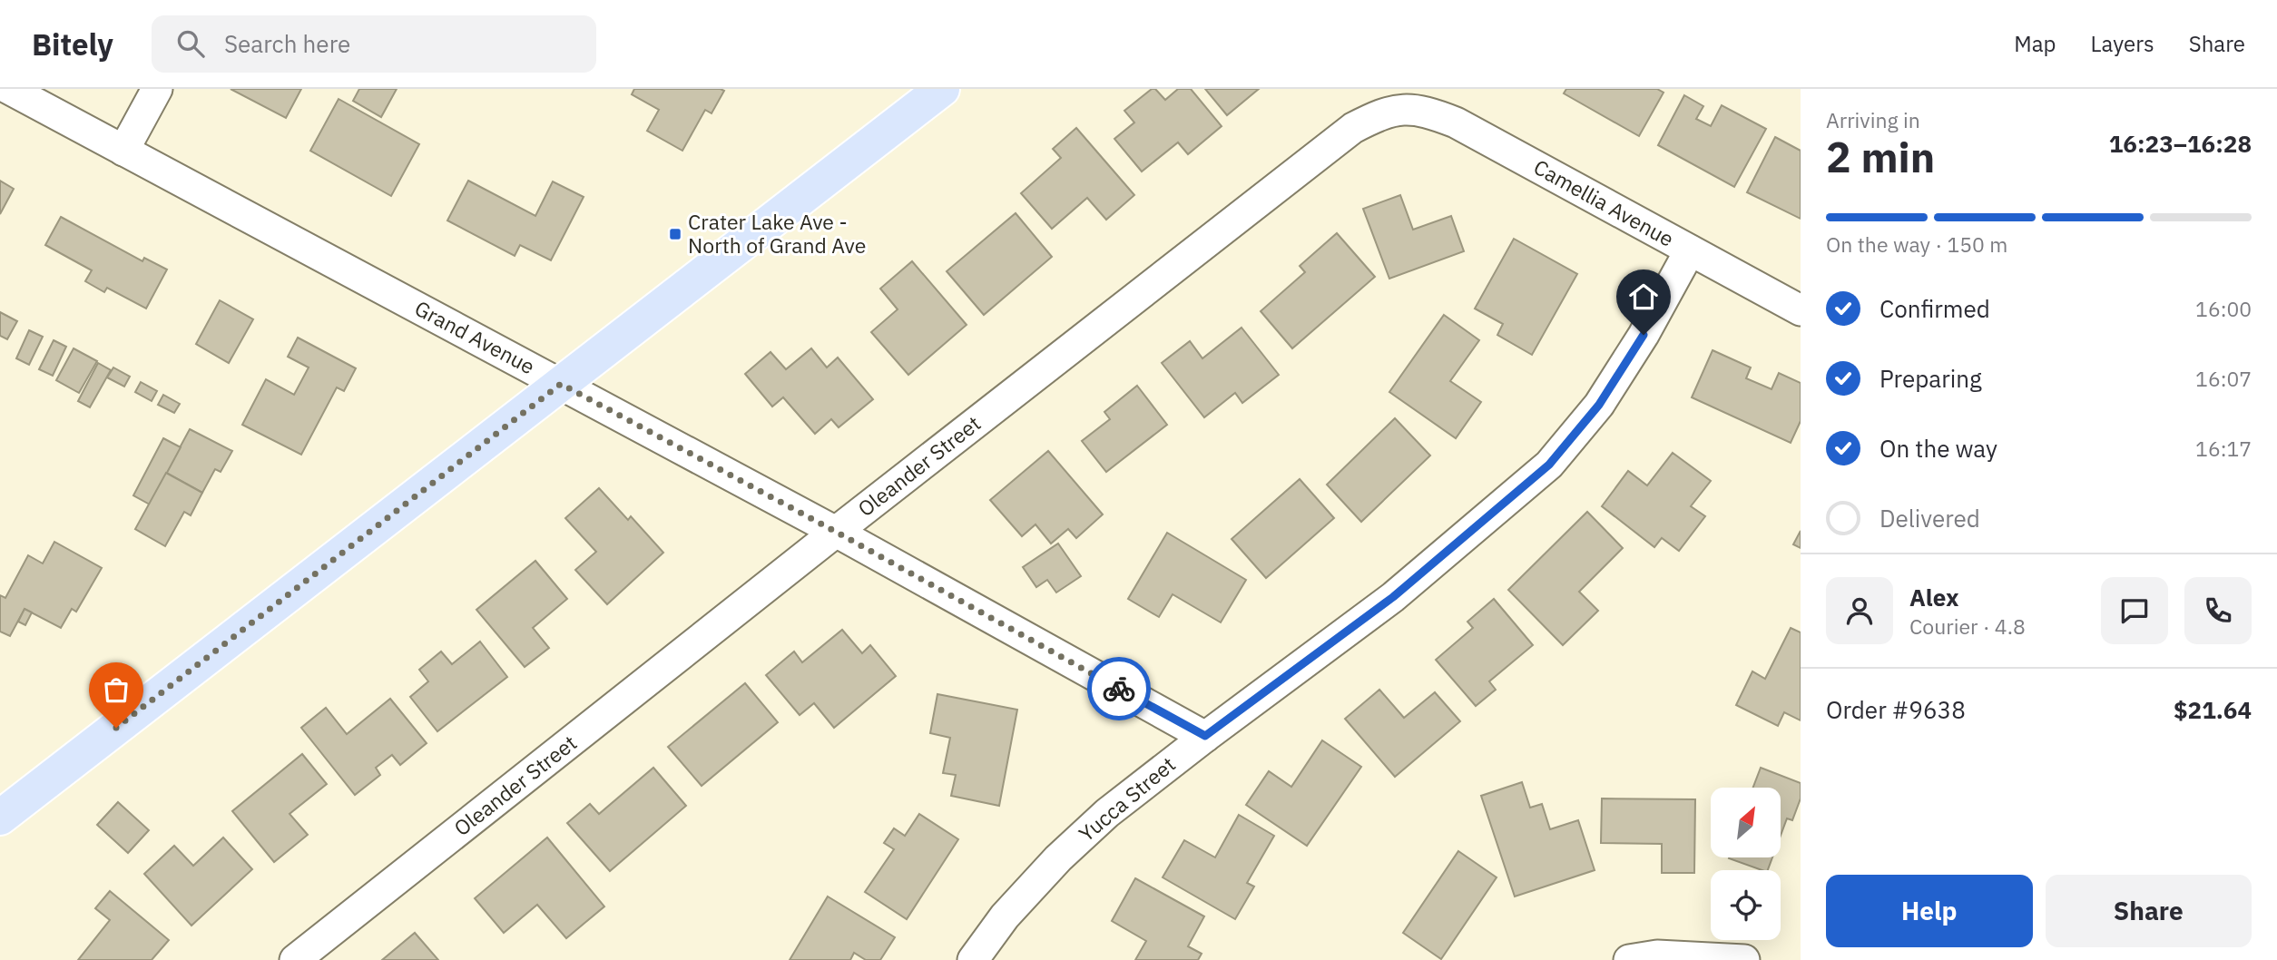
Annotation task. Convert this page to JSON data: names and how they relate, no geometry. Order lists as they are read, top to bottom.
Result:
{
  "streets": {
    "street": [
      "Camellia Avenue",
      "Grand Avenue",
      "Oleander Street",
      "Yucca Street"
    ]
  },
  "crossings": [
    ["Camellia Avenue", "Oleander Street"],
    ["Camellia Avenue", "Yucca Street"],
    ["Grand Avenue", "Oleander Street"],
    ["Grand Avenue", "Yucca Street"]
  ],
  "places": {
    "transit": ["Crater Lake Ave - North of Grand Ave"]
  },
  "north": "top right",
  "page": {
    "header": "Bitely",
    "search": "Search here",
    "nav": ["Map", "Layers", "Share"],
    "heading": ["2 min", "Arriving in", "16:23–16:28"],
    "panel": [
      "Alex",
      "Courier · 4.8",
      "Order #9638",
      "$21.64"
    ],
    "bar": "On the way · 150 m",
    "list": [
      ["Confirmed", "16:00"],
      ["Preparing", "16:07"],
      ["On the way", "16:17"],
      "Delivered"
    ],
    "buttons": ["Help", "Share"]
  }
}
